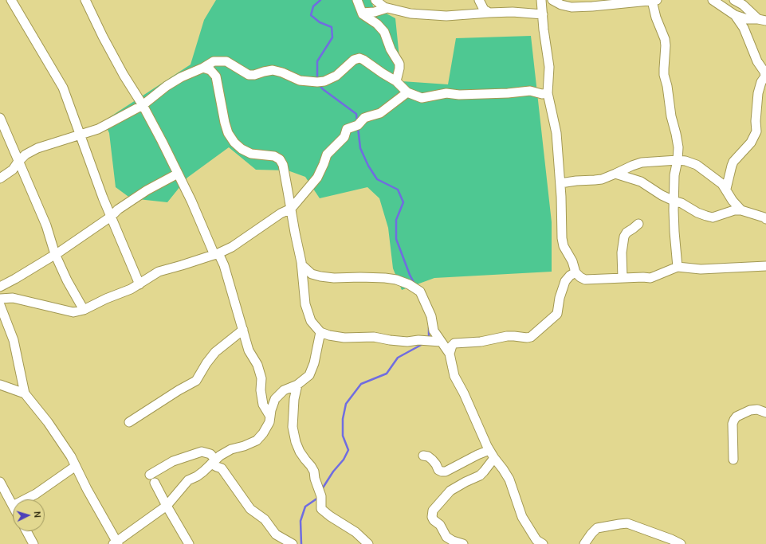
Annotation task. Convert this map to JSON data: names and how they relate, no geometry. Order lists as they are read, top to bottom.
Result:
{
  "north": "right"
}
